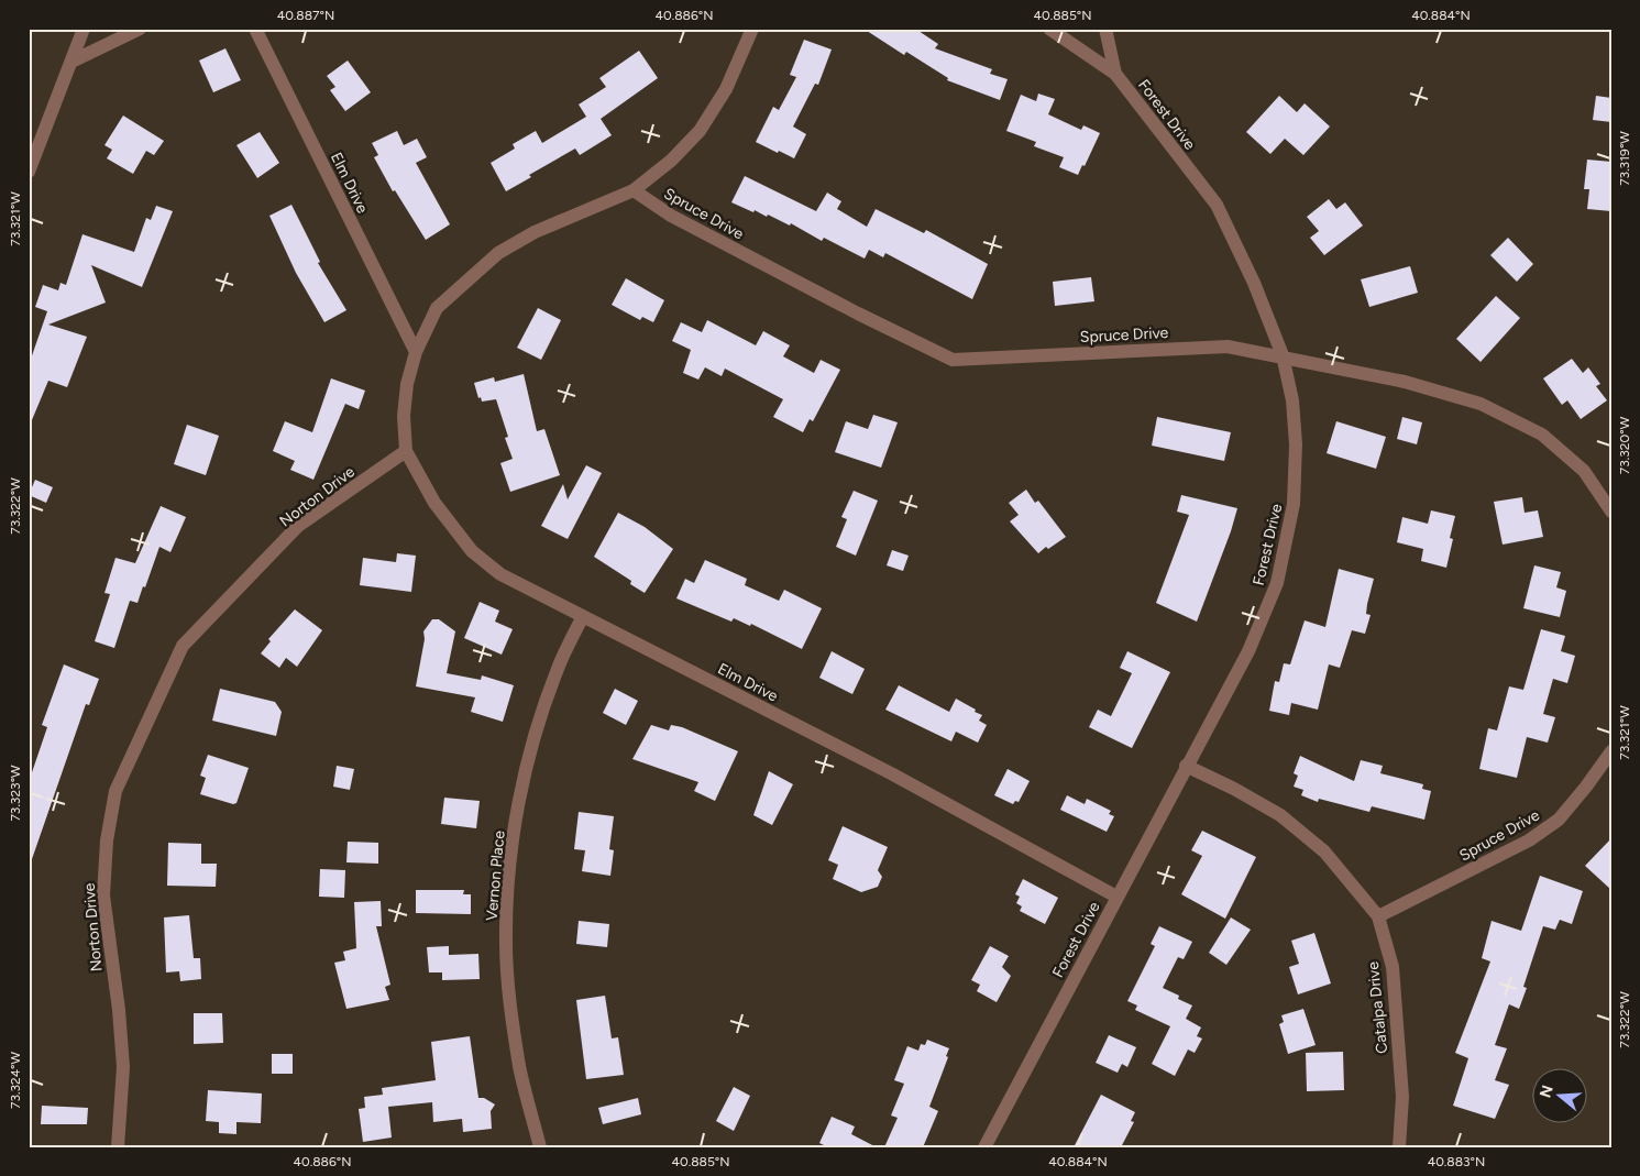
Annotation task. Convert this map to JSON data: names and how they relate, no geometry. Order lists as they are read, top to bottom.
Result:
{
  "streets": {
    "street": [
      "Forest Drive",
      "Elm Drive",
      "Spruce Drive",
      "Norton Drive",
      "Vernon Place",
      "Catalpa Drive"
    ]
  },
  "crossings": [
    ["Forest Drive", "Elm Drive"],
    ["Forest Drive", "Spruce Drive"],
    ["Forest Drive", "Catalpa Drive"],
    ["Elm Drive", "Norton Drive"],
    ["Elm Drive", "Vernon Place"],
    ["Spruce Drive", "Catalpa Drive"]
  ],
  "north": "left",
  "coordinates": [
    "40.887°N",
    "40.886°N",
    "40.885°N",
    "40.884°N",
    "73.319°W",
    "73.321°W",
    "73.320°W",
    "73.322°W",
    "73.323°W",
    "73.324°W",
    "40.883°N"
  ]
}
